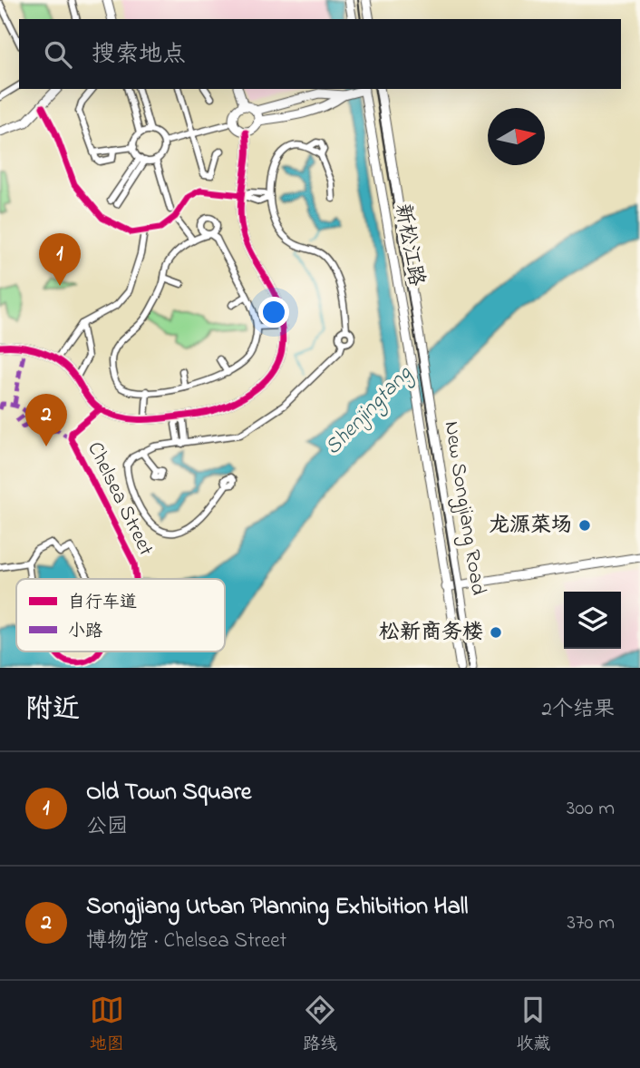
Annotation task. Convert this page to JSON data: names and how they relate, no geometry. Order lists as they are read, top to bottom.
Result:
{
  "streets": {
    "main road": ["新松江路", "New Songjiang Road"],
    "street": ["Chelsea Street"]
  },
  "crossings": [
    ["新松江路", "New Songjiang Road"]
  ],
  "water": ["Shenjingtang"],
  "places": ["龙源菜场", "松新商务楼"],
  "legend": ["自行车道", "小路"],
  "north": "right",
  "page": {
    "search": "搜索地点",
    "pins": ["1", "2"],
    "heading": ["附近", "2个结果"],
    "list": [
      {
        "mark": "1",
        "name": "Old Town Square",
        "note": "公园",
        "value": "300 m"
      },
      {
        "mark": "2",
        "name": "Songjiang Urban Planning Exhibition Hall",
        "note": "博物馆 · Chelsea Street",
        "value": "370 m"
      }
    ],
    "nav": ["地图", "路线", "收藏"]
  }
}
